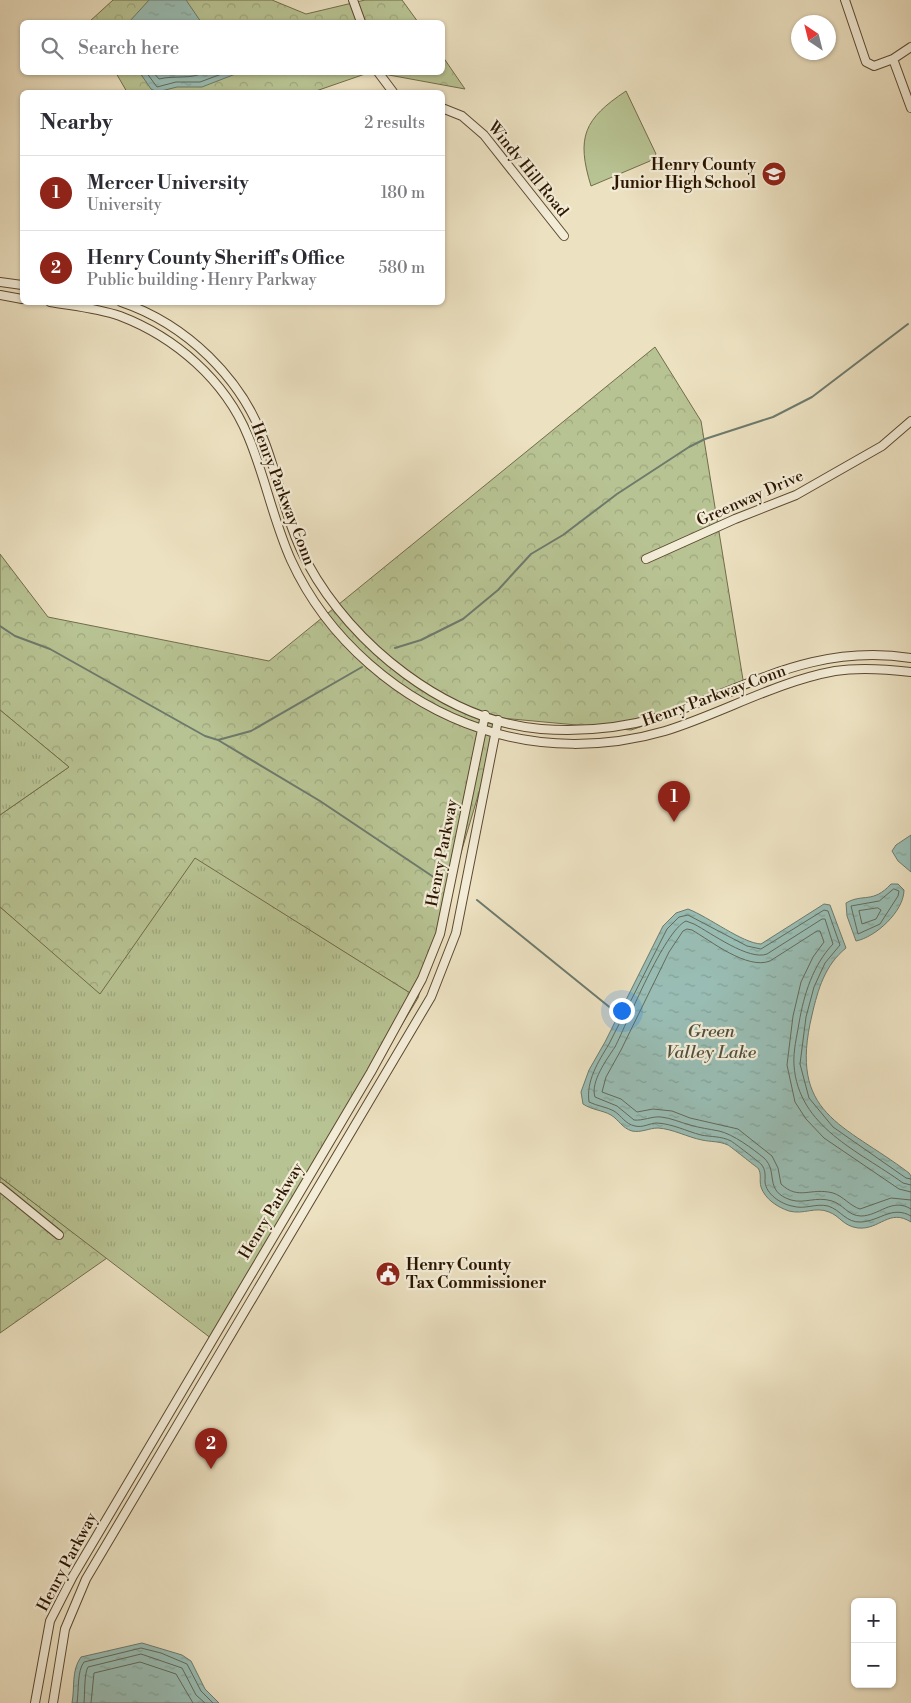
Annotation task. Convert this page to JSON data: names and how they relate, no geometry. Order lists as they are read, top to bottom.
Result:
{
  "streets": {
    "street": [
      "Windy Hill Road",
      "Henry Parkway Conn",
      "Greenway Drive",
      "Henry Parkway"
    ]
  },
  "crossings": [
    ["Henry Parkway Conn", "Henry Parkway"]
  ],
  "water": ["Green Valley Lake"],
  "places": {
    "school or university": ["Henry County Junior High School"],
    "public building": ["Henry County Tax Commissioner"]
  },
  "north": "top left",
  "page": {
    "search": "Search here",
    "heading": ["Nearby", "2 results"],
    "list": [
      {
        "mark": "1",
        "name": "Mercer University",
        "note": "University",
        "value": "180 m"
      },
      {
        "mark": "2",
        "name": "Henry County Sheriff's Office",
        "note": "Public building · Henry Parkway",
        "value": "580 m"
      }
    ],
    "pins": ["1", "2"],
    "map_buttons": ["+", "−"]
  }
}
